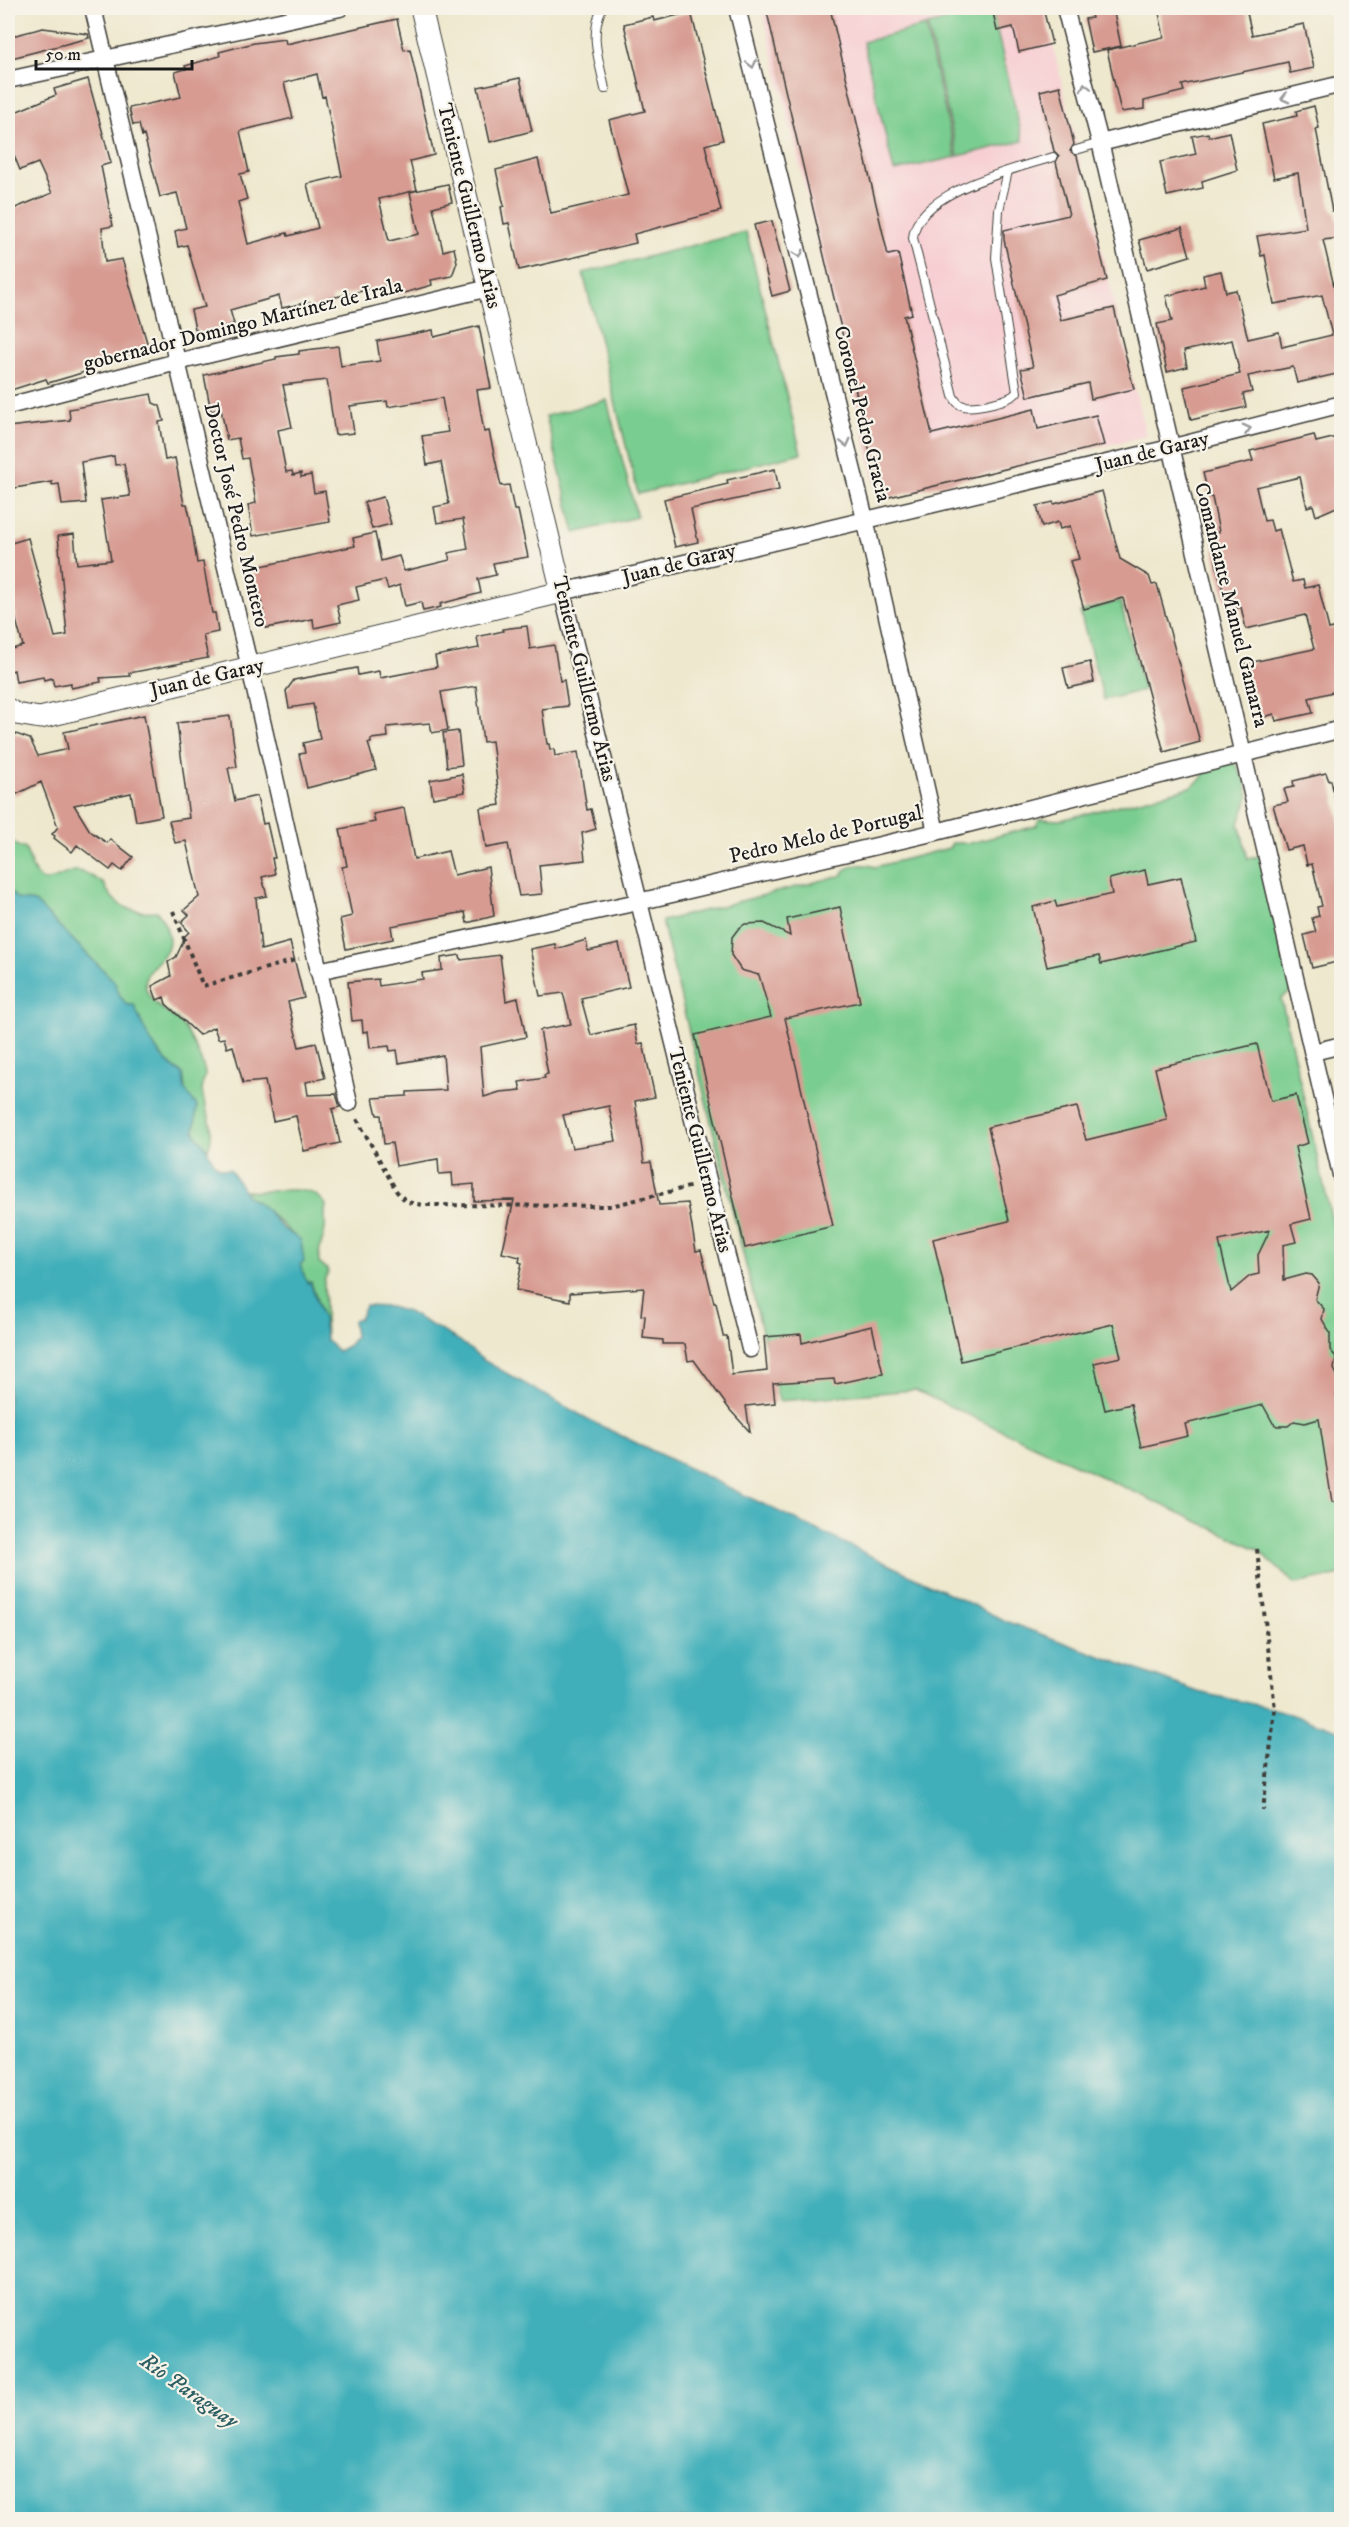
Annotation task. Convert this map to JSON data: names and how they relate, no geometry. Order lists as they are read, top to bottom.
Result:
{
  "streets": {
    "street": [
      "Teniente Guillermo Arias",
      "gobernador Domingo Martínez de Irala",
      "Coronel Pedro Gracia",
      "Juan de Garay",
      "Doctor José Pedro Montero",
      "Comandante Manuel Gamarra",
      "Pedro Melo de Portugal"
    ]
  },
  "crossings": [
    ["Teniente Guillermo Arias", "gobernador Domingo Martínez de Irala"],
    ["Teniente Guillermo Arias", "Juan de Garay"],
    ["Teniente Guillermo Arias", "Pedro Melo de Portugal"],
    ["gobernador Domingo Martínez de Irala", "Doctor José Pedro Montero"],
    ["Coronel Pedro Gracia", "Juan de Garay"],
    ["Coronel Pedro Gracia", "Pedro Melo de Portugal"],
    ["Juan de Garay", "Doctor José Pedro Montero"],
    ["Juan de Garay", "Comandante Manuel Gamarra"],
    ["Doctor José Pedro Montero", "Pedro Melo de Portugal"],
    ["Comandante Manuel Gamarra", "Pedro Melo de Portugal"]
  ],
  "one_way": ["Coronel Pedro Gracia"],
  "water": ["Río Paraguay"],
  "scale_bar": "50 m"
}
